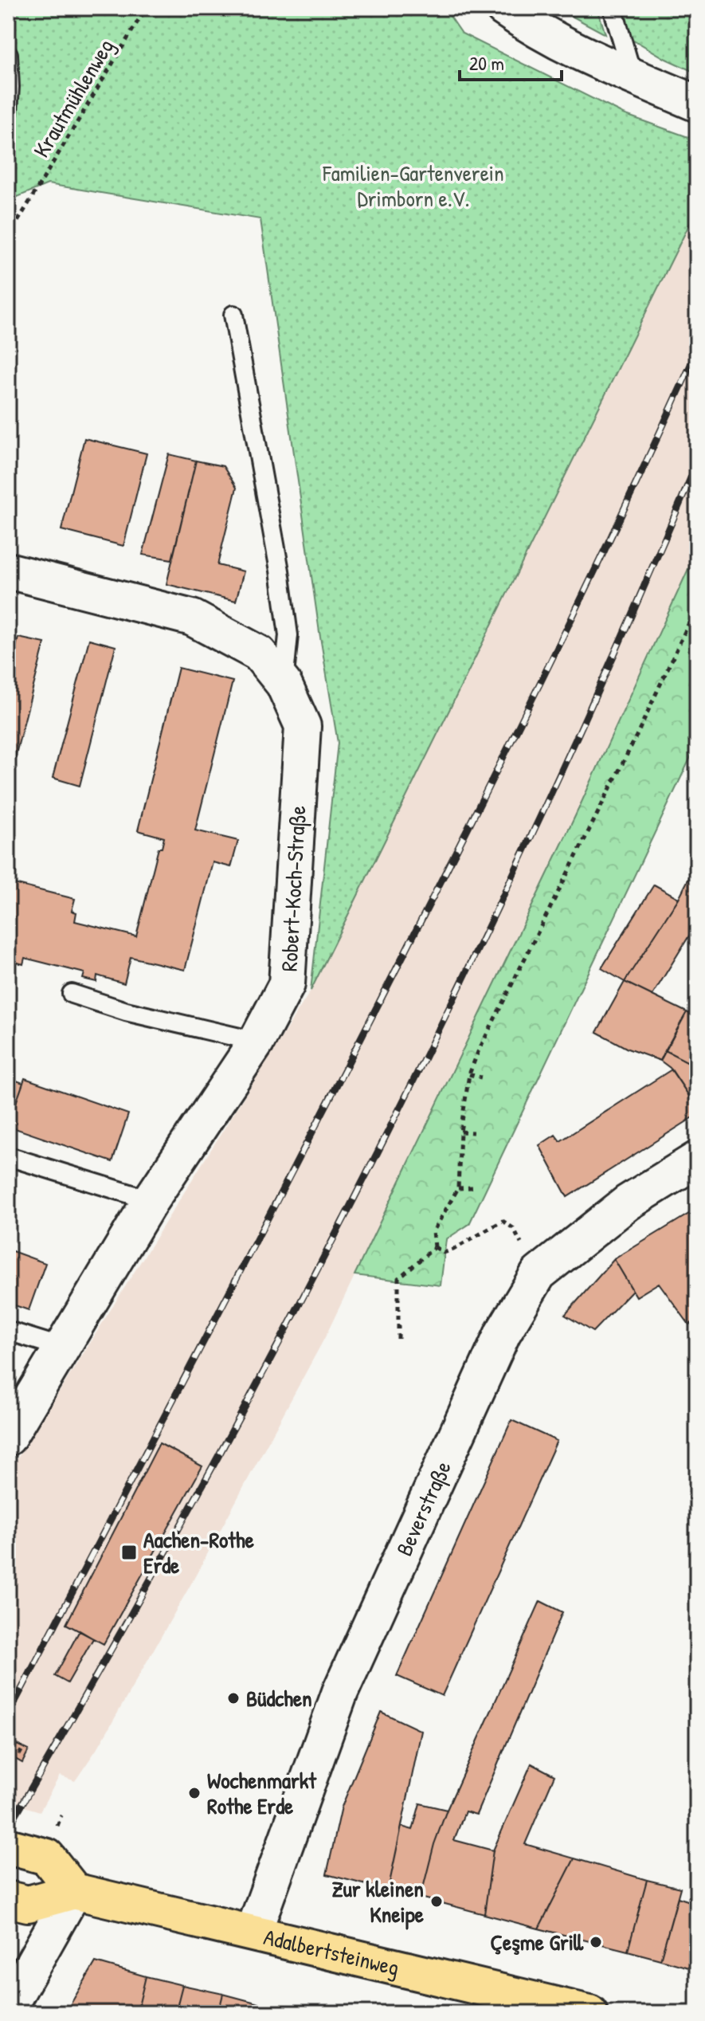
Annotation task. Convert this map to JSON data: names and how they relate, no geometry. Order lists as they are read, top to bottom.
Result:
{
  "streets": {
    "main road": ["Adalbertsteinweg"],
    "street": ["Robert-Koch-Straße", "Beverstraße"],
    "path": ["Krautmühlenweg"]
  },
  "crossings": [
    ["Beverstraße", "Adalbertsteinweg"]
  ],
  "parks": ["Familien-Gartenverein Drimborn e.V."],
  "places": {
    "transit": ["Aachen-Rothe Erde"],
    "other": [
      "Büdchen",
      "Wochenmarkt Rothe Erde",
      "Zur kleinen Kneipe",
      "Çeşme Grill"
    ]
  },
  "scale_bar": "20 m"
}
